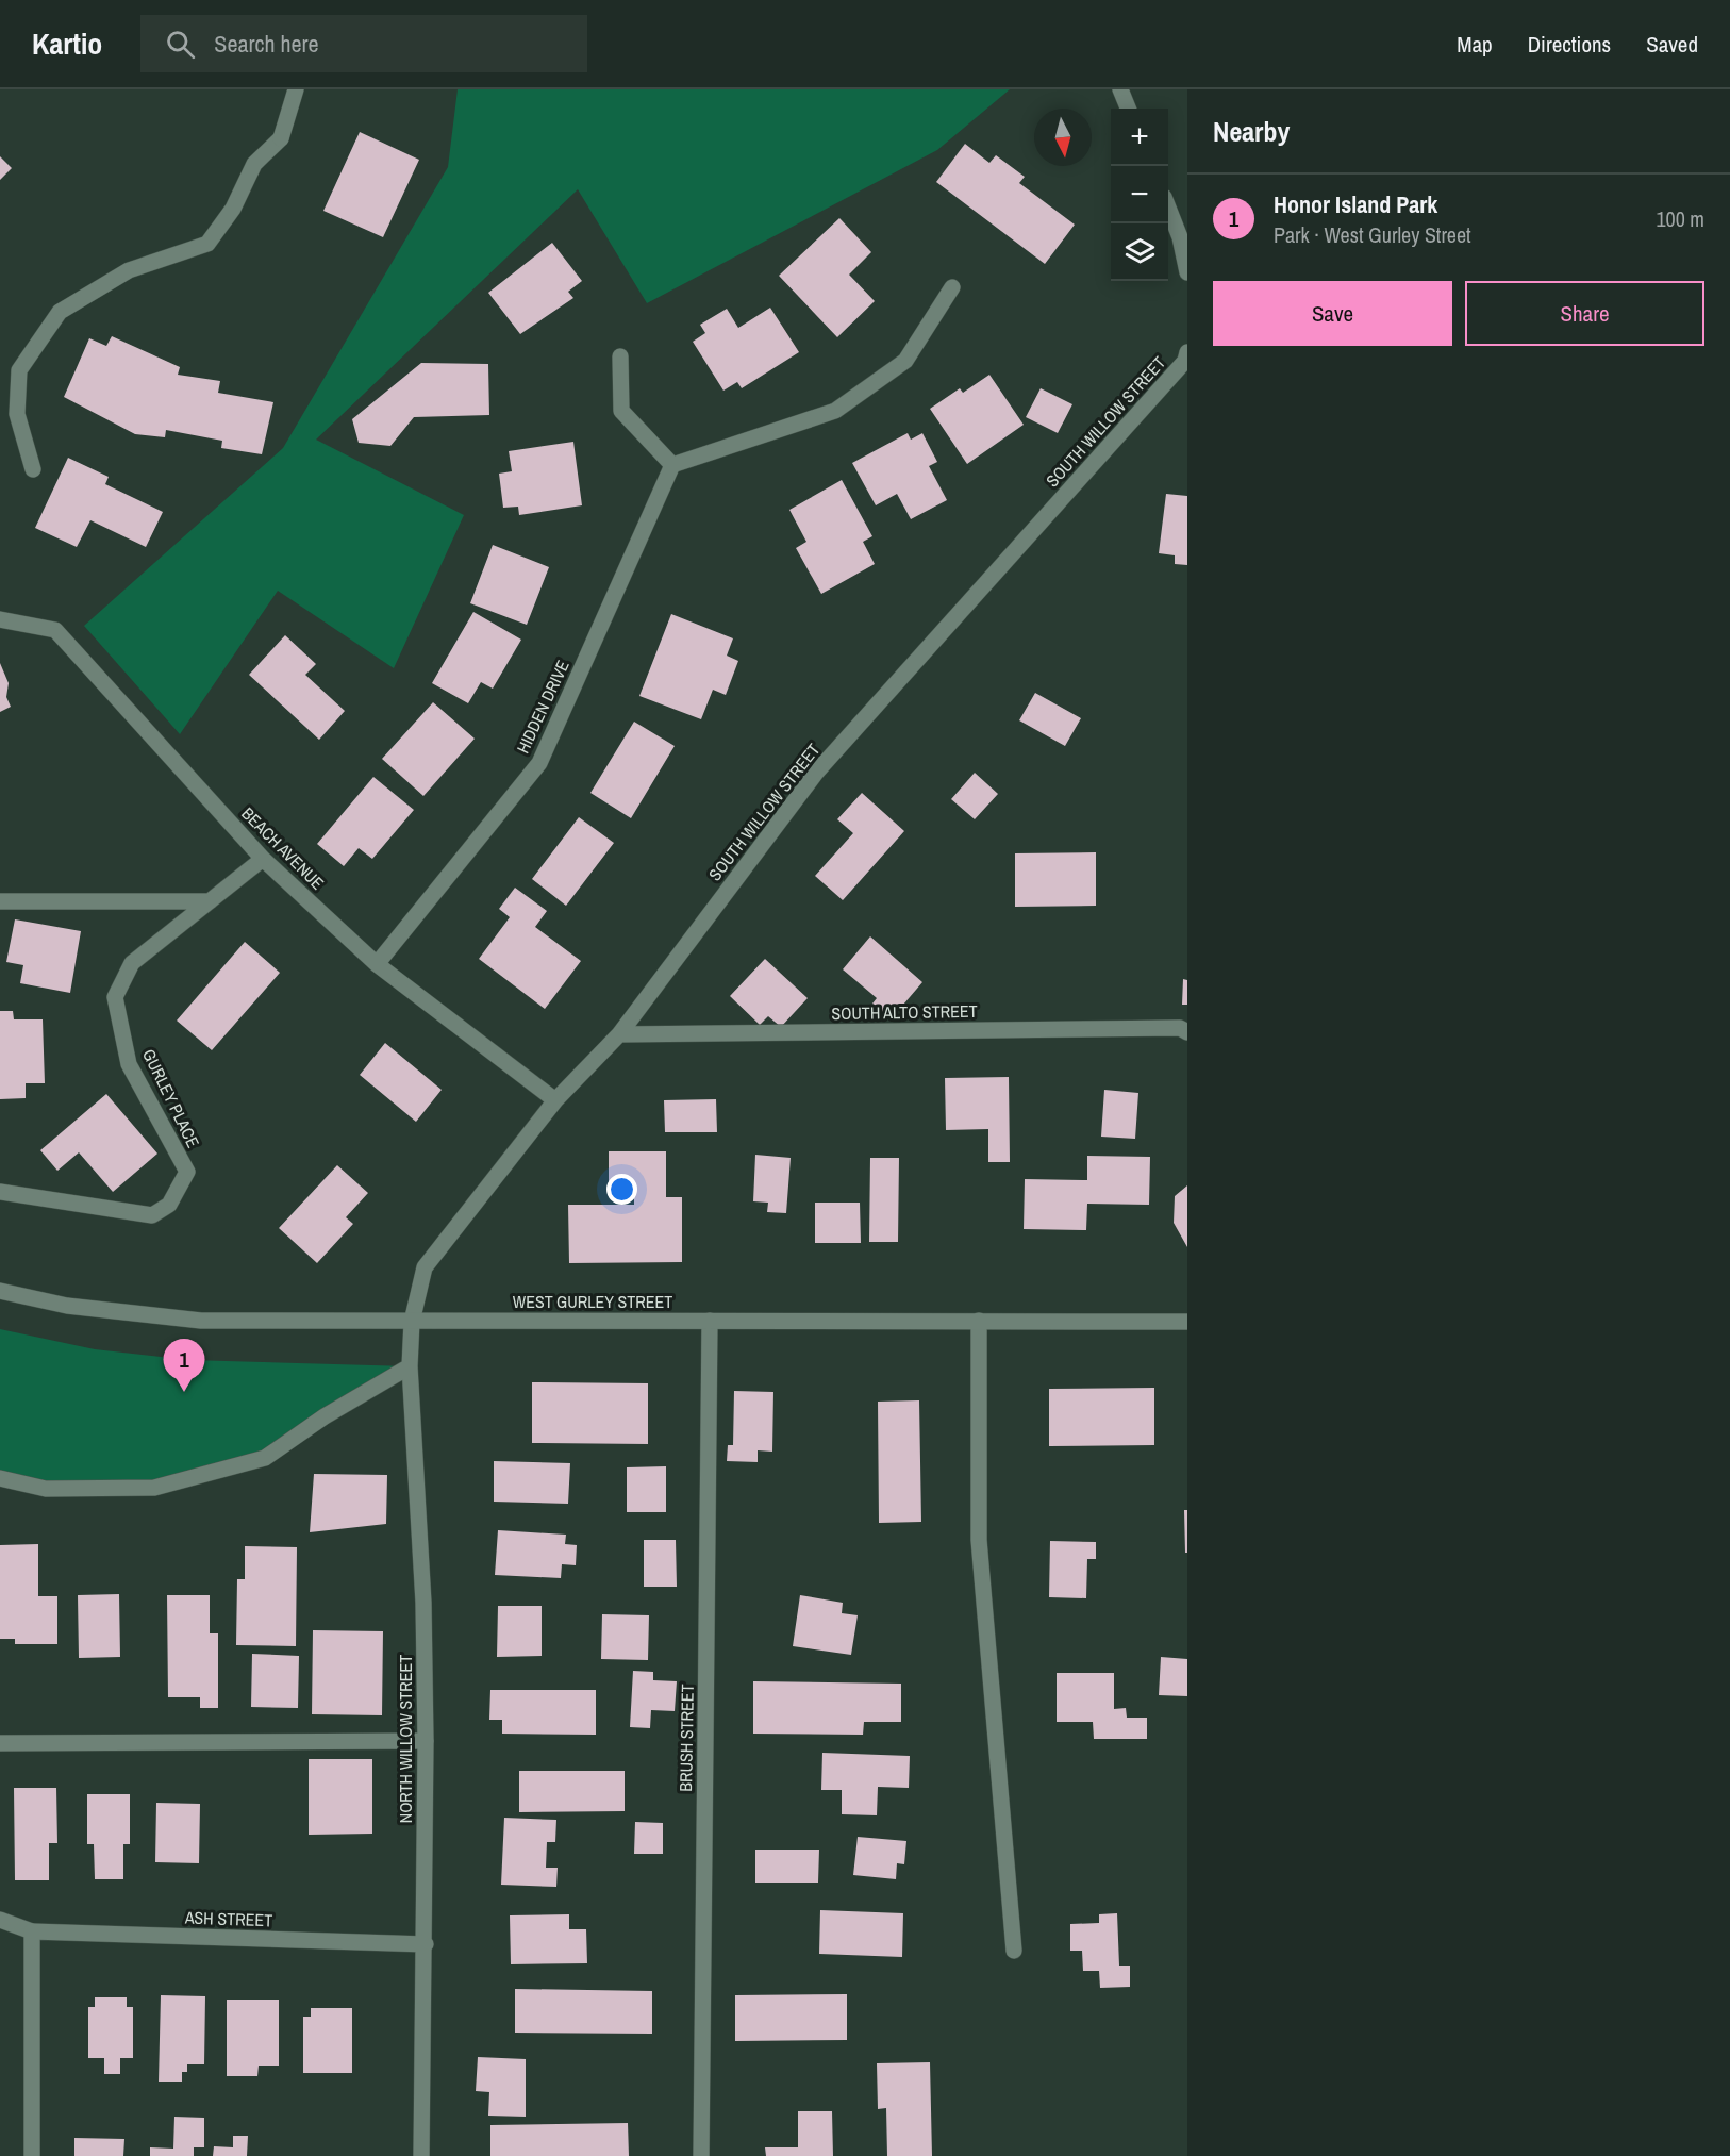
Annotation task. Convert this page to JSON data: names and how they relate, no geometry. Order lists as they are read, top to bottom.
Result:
{
  "streets": {
    "street": [
      "SOUTH WILLOW STREET",
      "HIDDEN DRIVE",
      "BEACH AVENUE",
      "SOUTH ALTO STREET",
      "GURLEY PLACE",
      "WEST GURLEY STREET",
      "BRUSH STREET",
      "NORTH WILLOW STREET",
      "ASH STREET"
    ]
  },
  "crossings": [
    ["SOUTH WILLOW STREET", "BEACH AVENUE"],
    ["SOUTH WILLOW STREET", "SOUTH ALTO STREET"],
    ["SOUTH WILLOW STREET", "WEST GURLEY STREET"],
    ["SOUTH WILLOW STREET", "NORTH WILLOW STREET"],
    ["HIDDEN DRIVE", "BEACH AVENUE"],
    ["BEACH AVENUE", "GURLEY PLACE"],
    ["WEST GURLEY STREET", "BRUSH STREET"],
    ["WEST GURLEY STREET", "NORTH WILLOW STREET"],
    ["NORTH WILLOW STREET", "ASH STREET"]
  ],
  "north": "bottom",
  "page": {
    "header": "Kartio",
    "search": "Search here",
    "nav": ["Map", "Directions", "Saved"],
    "heading": "Nearby",
    "map_buttons": ["+", "−"],
    "list": [
      {
        "mark": "1",
        "name": "Honor Island Park",
        "note": "Park · West Gurley Street",
        "value": "100 m"
      }
    ],
    "buttons": ["Save", "Share"],
    "pins": "1"
  }
}
